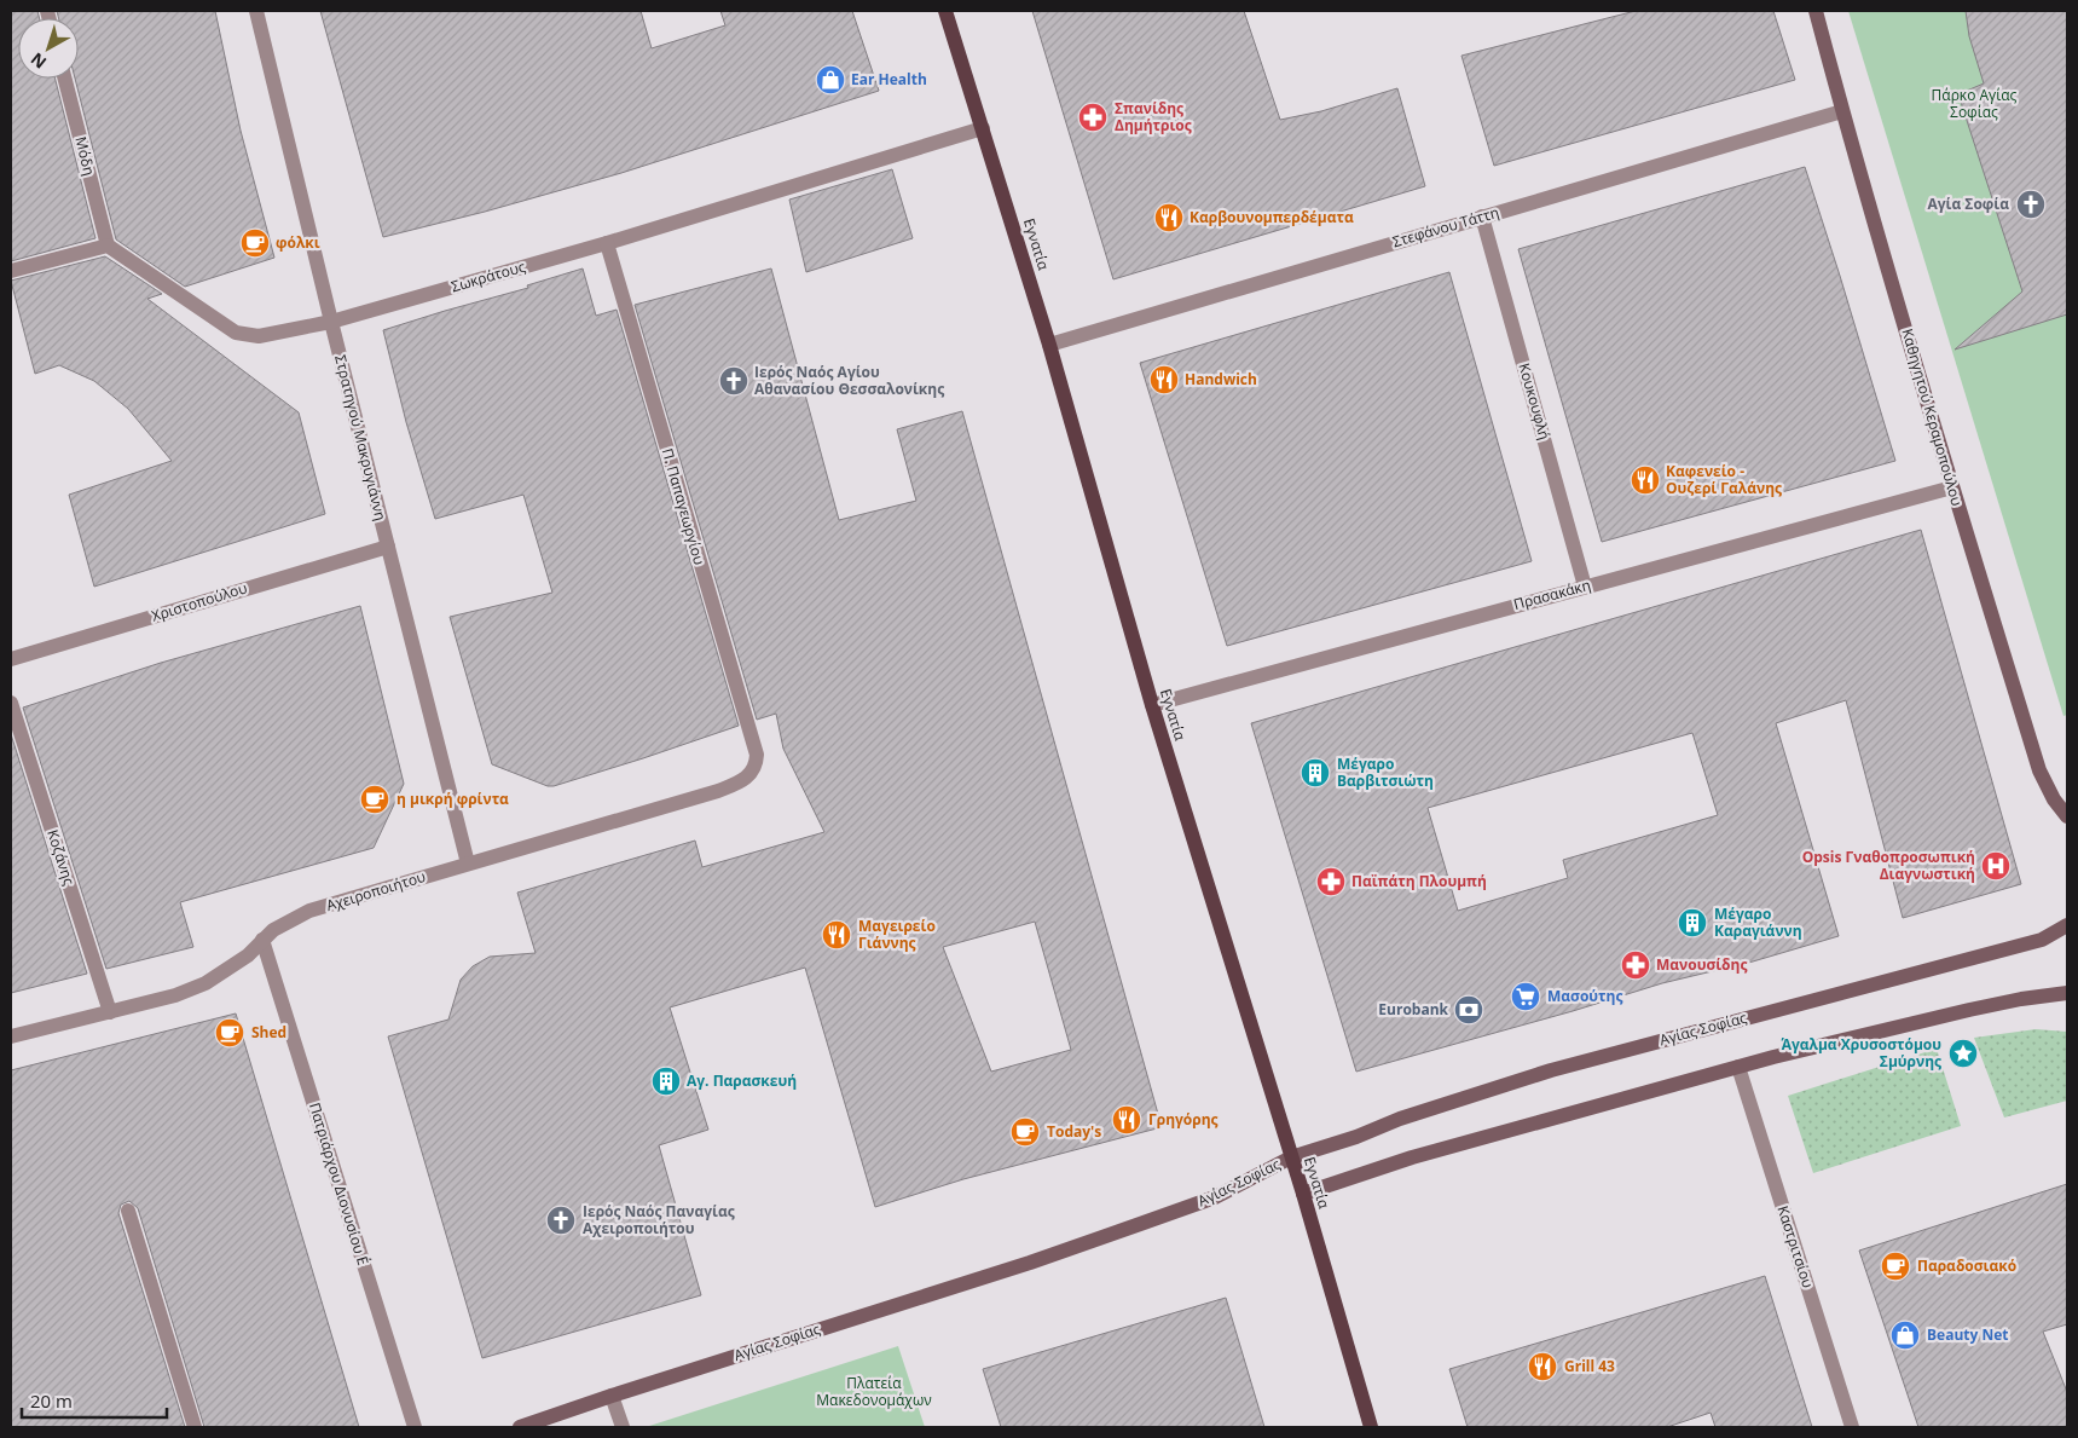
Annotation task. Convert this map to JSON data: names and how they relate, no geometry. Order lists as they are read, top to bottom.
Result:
{
  "streets": {
    "main road": ["Εγνατία", "Καθηγητού Κεραμοπούλου", "Αγίας Σοφίας"],
    "street": [
      "Μόδη",
      "Στεφάνου Τάττη",
      "Σωκράτους",
      "Κουκουφλή",
      "Στρατηγού Μακρυγιάννη",
      "Π. Παπαγεωργίου",
      "Πρασακάκη",
      "Χριστοπούλου",
      "Κοζάνης",
      "Αχειροποιήτου",
      "Πατριάρχου Διονυσίου Ε΄",
      "Καστριτσίου"
    ]
  },
  "crossings": [
    ["Μόδη", "Σωκράτους"],
    ["Στεφάνου Τάττη", "Εγνατία"],
    ["Στεφάνου Τάττη", "Κουκουφλή"],
    ["Στεφάνου Τάττη", "Καθηγητού Κεραμοπούλου"],
    ["Εγνατία", "Σωκράτους"],
    ["Εγνατία", "Πρασακάκη"],
    ["Εγνατία", "Αγίας Σοφίας"],
    ["Σωκράτους", "Στρατηγού Μακρυγιάννη"],
    ["Σωκράτους", "Π. Παπαγεωργίου"],
    ["Κουκουφλή", "Πρασακάκη"],
    ["Καθηγητού Κεραμοπούλου", "Πρασακάκη"],
    ["Στρατηγού Μακρυγιάννη", "Χριστοπούλου"],
    ["Στρατηγού Μακρυγιάννη", "Αχειροποιήτου"],
    ["Π. Παπαγεωργίου", "Αχειροποιήτου"],
    ["Κοζάνης", "Αχειροποιήτου"],
    ["Αχειροποιήτου", "Πατριάρχου Διονυσίου Ε΄"]
  ],
  "parks": ["Πάρκο Αγίας Σοφίας", "Πλατεία Μακεδονομάχων"],
  "places": {
    "shop": ["Ear Health", "Beauty Net"],
    "pharmacy": ["Σπανίδης Δημήτριος", "Παϊπάτη Πλουμπή", "Μανουσίδης"],
    "church": ["Αγία Σοφία", "Ιερός Ναός Αγίου Αθανασίου Θεσσαλονίκης", "Ιερός Ναός Παναγίας Αχειροποιήτου"],
    "restaurant": [
      "Καρβουνομπερδέματα",
      "Handwich",
      "Καφενείο - Ουζερί Γαλάνης",
      "Μαγειρείο Γιάννης",
      "Γρηγόρης",
      "Grill 43"
    ],
    "cafe": [
      "φόλκι",
      "η μικρή φρίντα",
      "Shed",
      "Today's",
      "Παραδοσιακό"
    ],
    "building": ["Μέγαρο Βαρβιτσιώτη", "Μέγαρο Καραγιάννη", "Αγ. Παρασκευή"],
    "hospital": ["Opsis Γναθοπροσωπική Διαγνωστική"],
    "supermarket": ["Μασούτης"],
    "bank": ["Eurobank"],
    "place": ["Άγαλμα Χρυσοστόμου Σμύρνης"]
  },
  "scale_bar": "20 m",
  "north": "bottom left"
}
